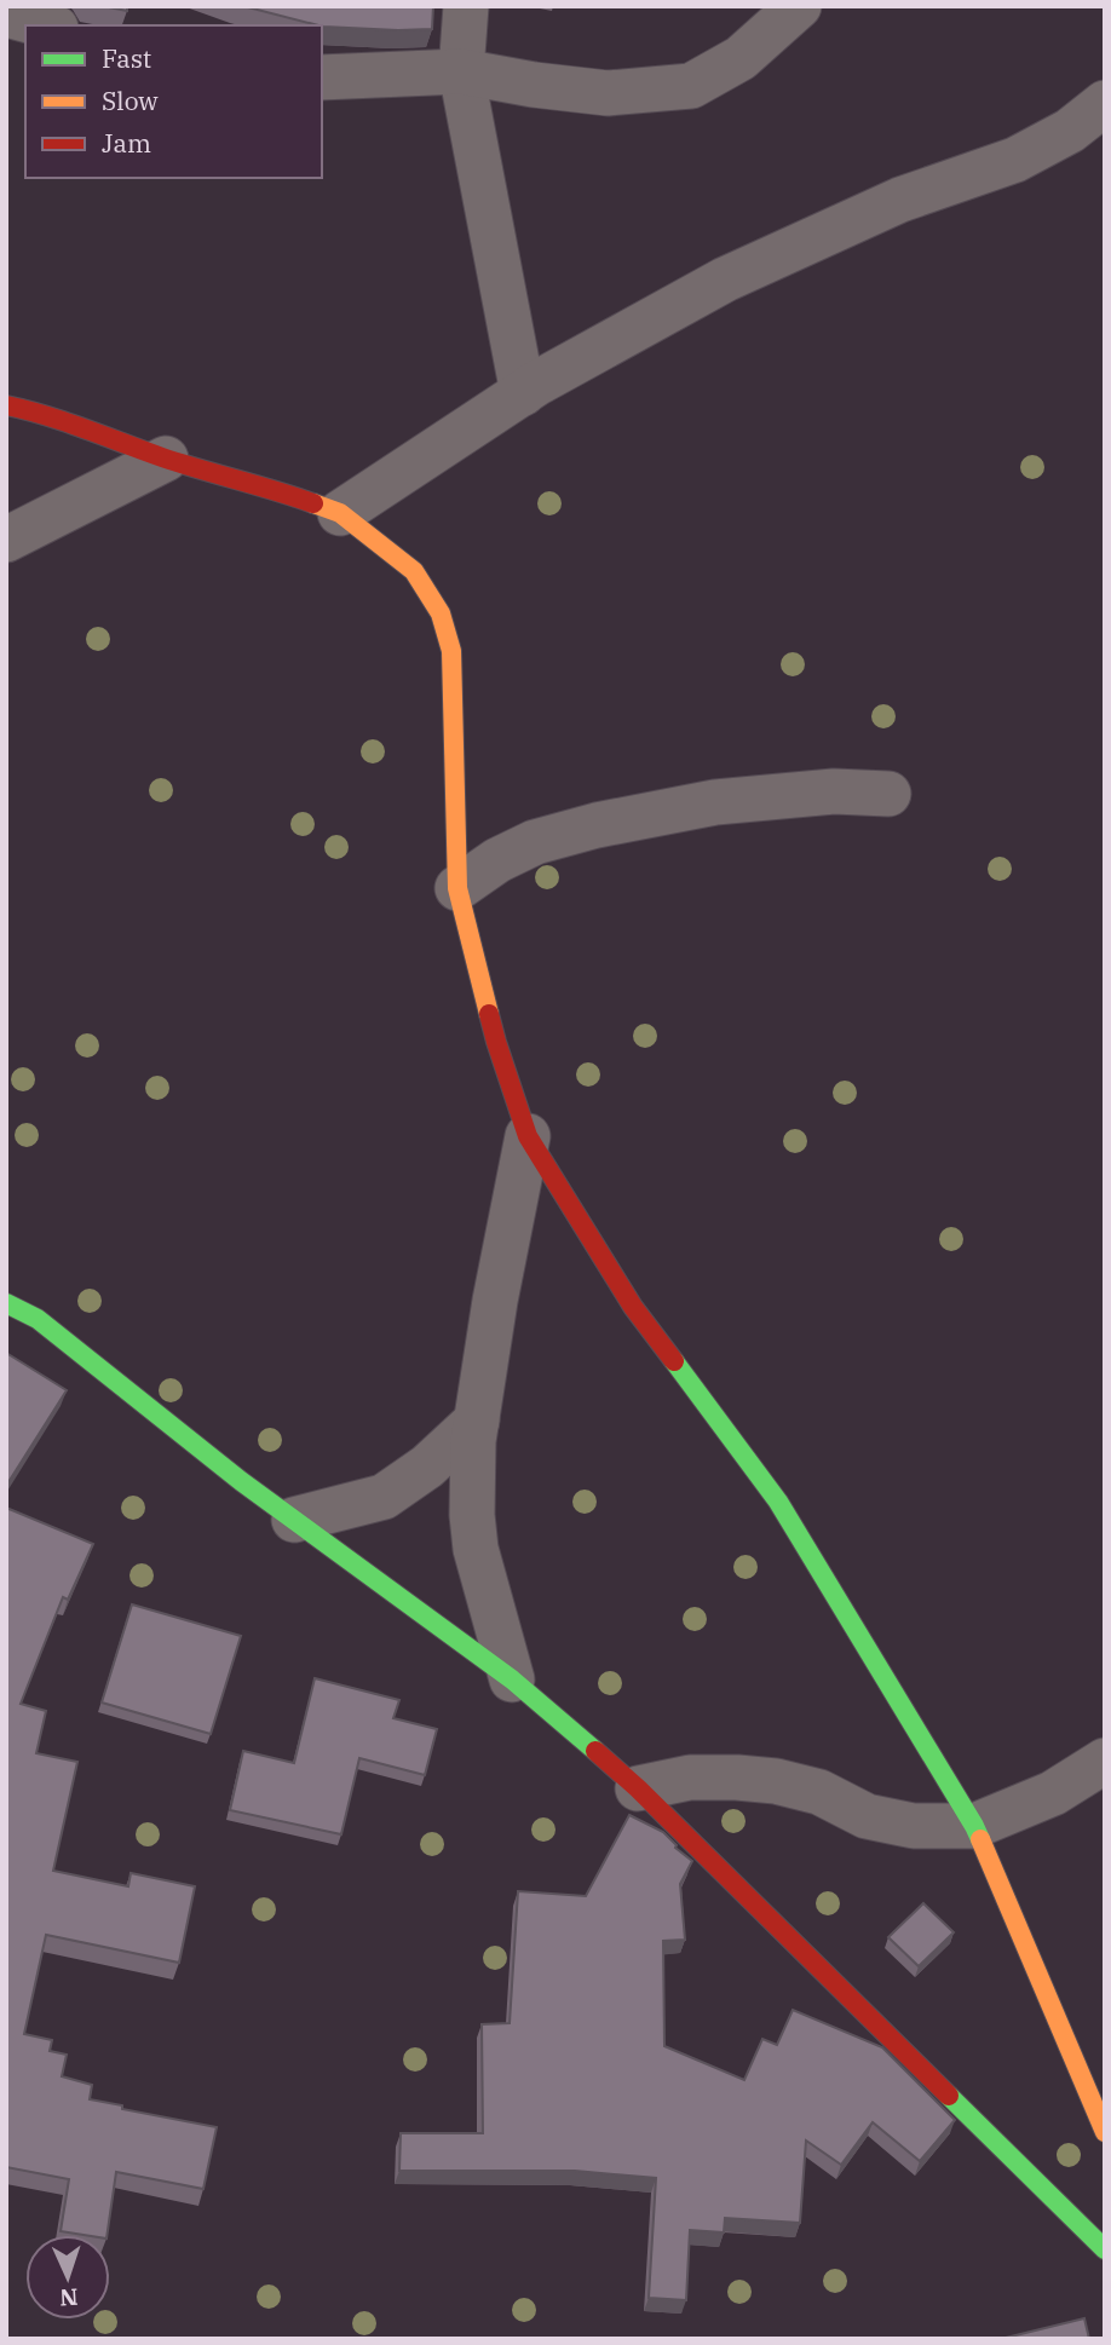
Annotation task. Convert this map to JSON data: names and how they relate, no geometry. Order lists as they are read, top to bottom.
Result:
{
  "legend": ["Fast", "Slow", "Jam"],
  "north": "bottom"
}
